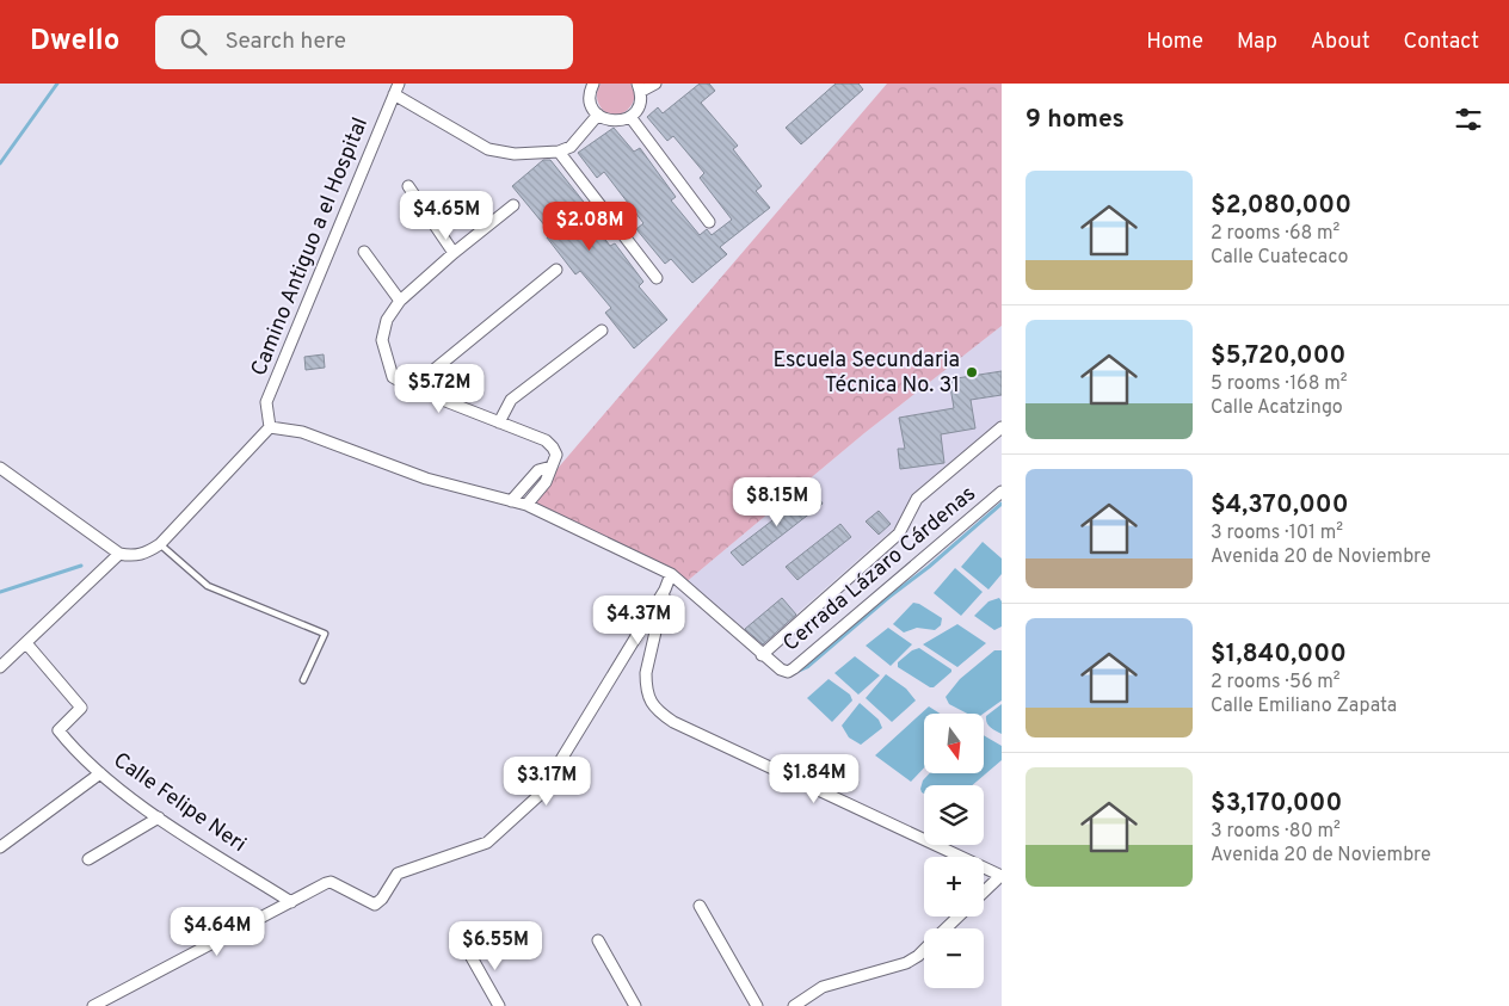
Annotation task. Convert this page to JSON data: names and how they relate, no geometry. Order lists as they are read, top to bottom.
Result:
{
  "streets": {
    "street": ["Camino Antiguo a el Hospital", "Cerrada Lázaro Cárdenas", "Calle Felipe Neri"]
  },
  "crossings": [
    ["Camino Antiguo a el Hospital", "Cerrada Lázaro Cárdenas"]
  ],
  "places": ["Escuela Secundaria Técnica No. 31"],
  "north": "bottom",
  "page": {
    "header": "Dwello",
    "search": "Search here",
    "nav": [
      "Home",
      "Map",
      "About",
      "Contact"
    ],
    "heading": "9 homes",
    "list": [
      {
        "name": "$2,080,000",
        "note": "2 rooms · 68 m² · Calle Cuatecaco"
      },
      {
        "name": "$5,720,000",
        "note": "5 rooms · 168 m² · Calle Acatzingo"
      },
      {
        "name": "$4,370,000",
        "note": "3 rooms · 101 m² · Avenida 20 de Noviembre"
      },
      {
        "name": "$1,840,000",
        "note": "2 rooms · 56 m² · Calle Emiliano Zapata"
      },
      {
        "name": "$3,170,000",
        "note": "3 rooms · 80 m² · Avenida 20 de Noviembre"
      }
    ],
    "price": [
      "$4.65M",
      "$2.08M",
      "$5.72M",
      "$8.15M",
      "$4.37M",
      "$1.84M",
      "$3.17M",
      "$4.64M",
      "$6.55M"
    ],
    "map_buttons": ["+", "−"]
  }
}
